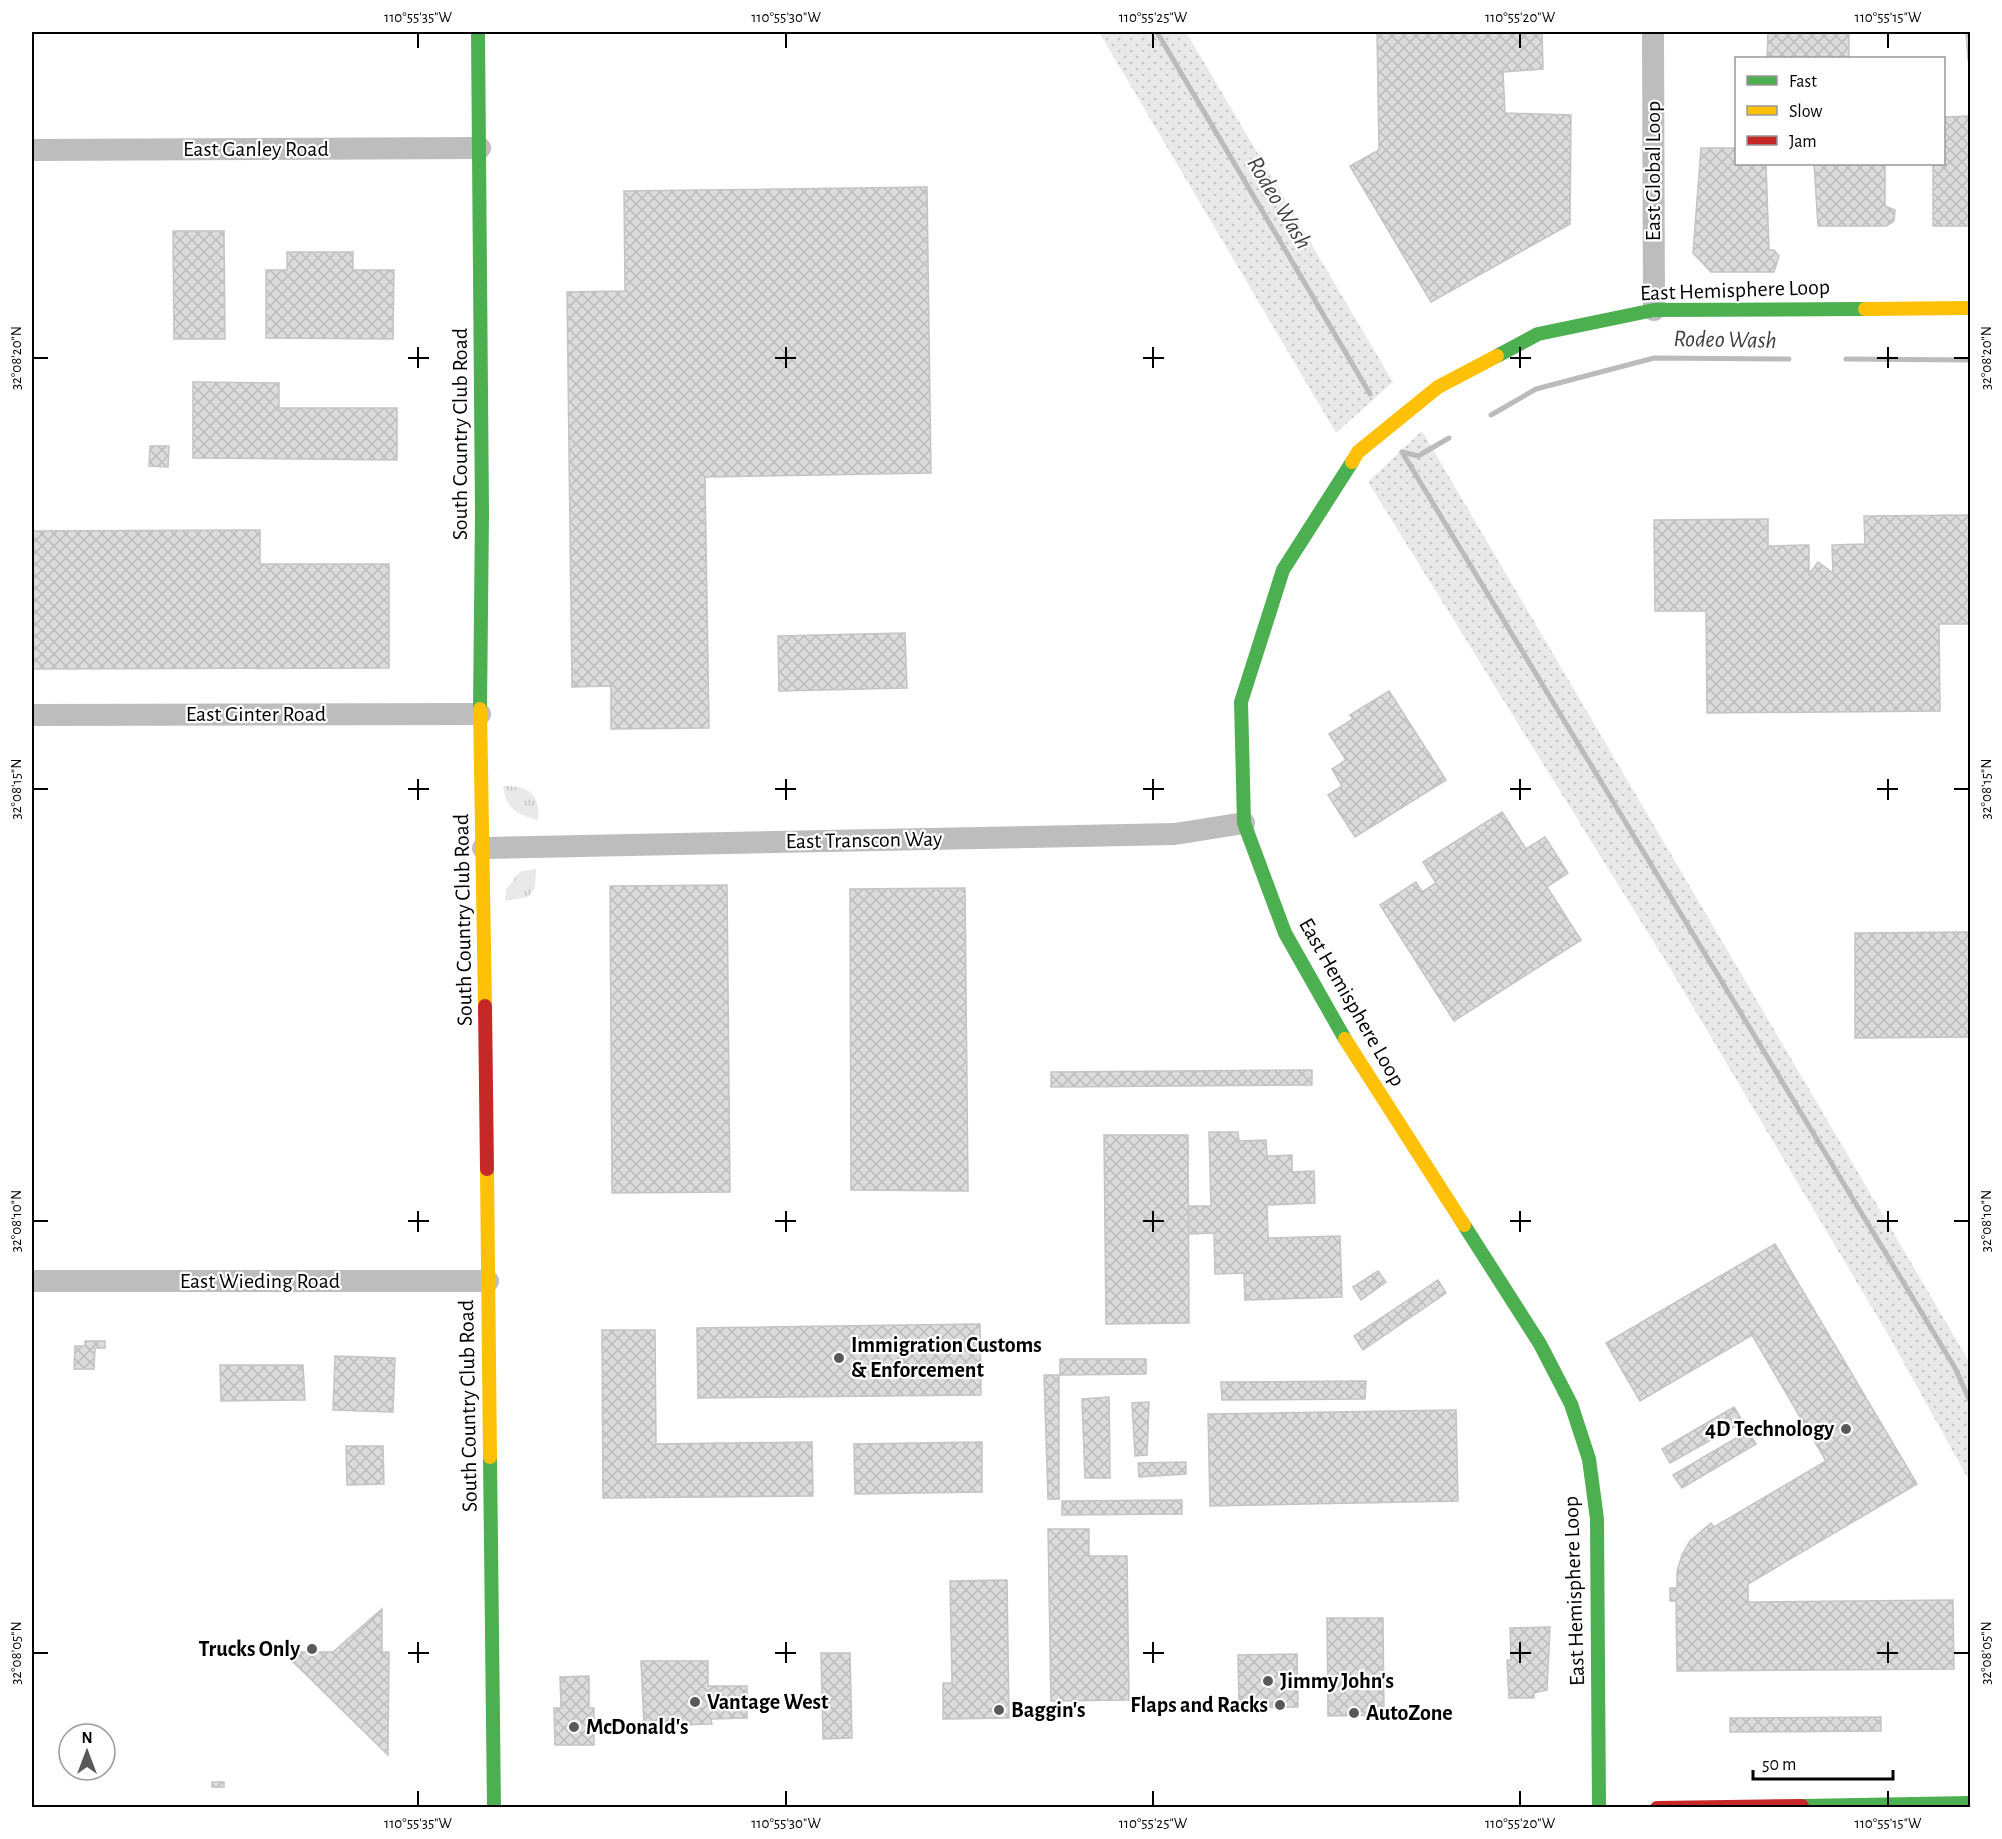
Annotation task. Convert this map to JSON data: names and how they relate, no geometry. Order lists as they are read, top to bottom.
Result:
{
  "streets": {
    "street": [
      "East Ganley Road",
      "East Global Loop",
      "East Hemisphere Loop",
      "South Country Club Road",
      "East Ginter Road",
      "East Transcon Way",
      "East Wieding Road"
    ]
  },
  "crossings": [
    ["East Ganley Road", "South Country Club Road"],
    ["East Global Loop", "East Hemisphere Loop"],
    ["East Hemisphere Loop", "East Transcon Way"],
    ["South Country Club Road", "East Ginter Road"],
    ["South Country Club Road", "East Transcon Way"],
    ["South Country Club Road", "East Wieding Road"]
  ],
  "water": ["Rodeo Wash"],
  "places": [
    "Immigration Customs & Enforcement",
    "4D Technology",
    "Trucks Only",
    "Jimmy John's",
    "Vantage West",
    "Flaps and Racks",
    "Baggin's",
    "AutoZone",
    "McDonald's"
  ],
  "legend": ["Fast", "Slow", "Jam"],
  "scale_bar": "50 m",
  "north": "top",
  "coordinates": [
    "110°55'35\"W",
    "110°55'30\"W",
    "110°55'25\"W",
    "110°55'20\"W",
    "110°55'15\"W",
    "32°08'20\"N",
    "32°08'15\"N",
    "32°08'10\"N",
    "32°08'05\"N"
  ]
}
